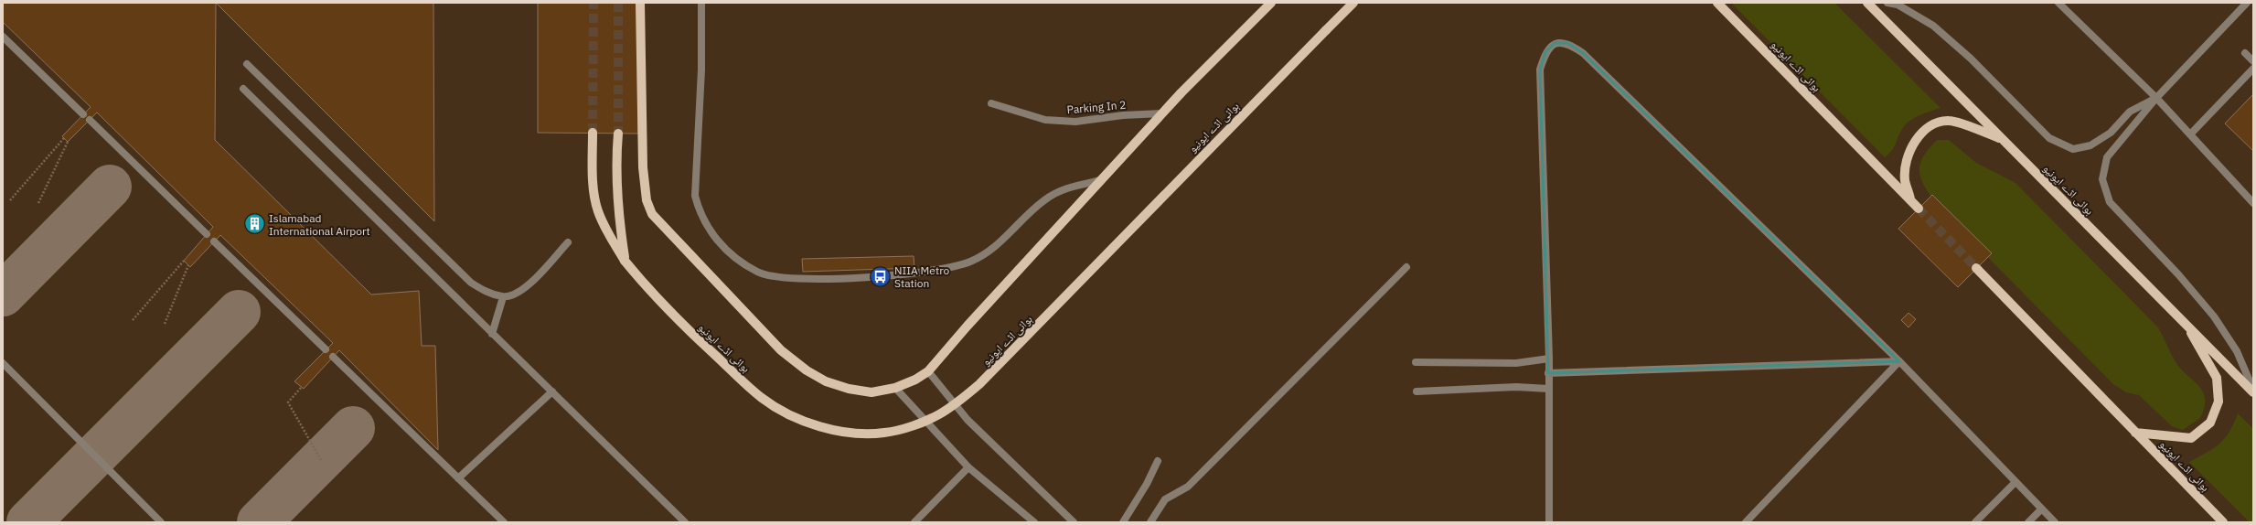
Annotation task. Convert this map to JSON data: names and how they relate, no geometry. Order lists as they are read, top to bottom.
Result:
{
  "streets": {
    "main road": ["ہوائی اڈے ایونیو"],
    "street": ["Parking In 2"]
  },
  "places": {
    "building": ["Islamabad International Airport"],
    "bus stop": ["NIIA Metro Station"]
  }
}
